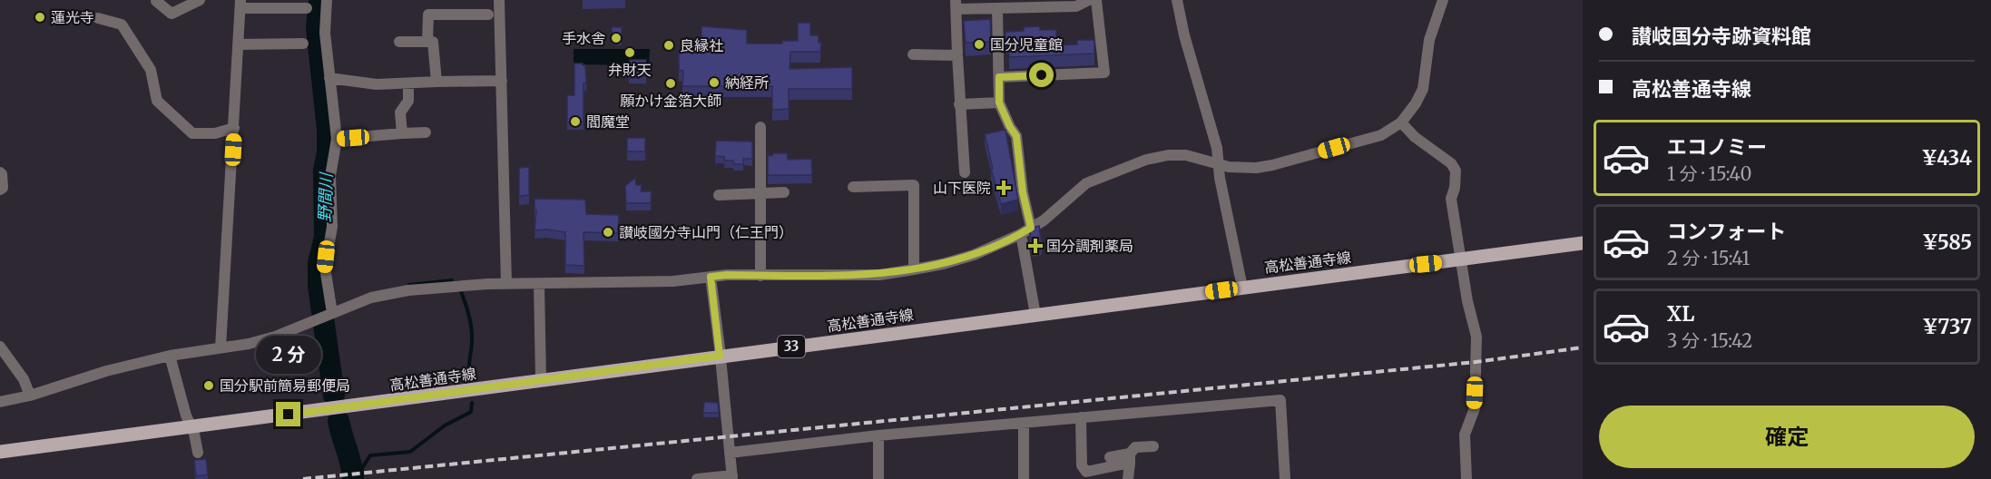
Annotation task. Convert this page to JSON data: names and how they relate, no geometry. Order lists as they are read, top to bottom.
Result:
{
  "streets": {
    "main road": ["高松善通寺線", "33"]
  },
  "water": ["野間川"],
  "places": {
    "other": [
      "蓮光寺",
      "手水舎",
      "国分児童館",
      "良縁社",
      "弁財天",
      "納経所",
      "願かけ金箔大師",
      "閻魔堂",
      "讃岐國分寺山門（仁王門）",
      "国分駅前簡易郵便局"
    ],
    "health": ["山下医院", "国分調剤薬局"]
  },
  "page": {
    "banner": ["讃岐国分寺跡資料館", "高松善通寺線"],
    "list": [
      {
        "name": "エコノミー",
        "note": "1 分 · 15:40",
        "value": "¥434"
      },
      {
        "name": "コンフォート",
        "note": "2 分 · 15:41",
        "value": "¥585"
      },
      {
        "name": "XL",
        "note": "3 分 · 15:42",
        "value": "¥737"
      }
    ],
    "bubble": "2 分",
    "buttons": "確定"
  }
}
